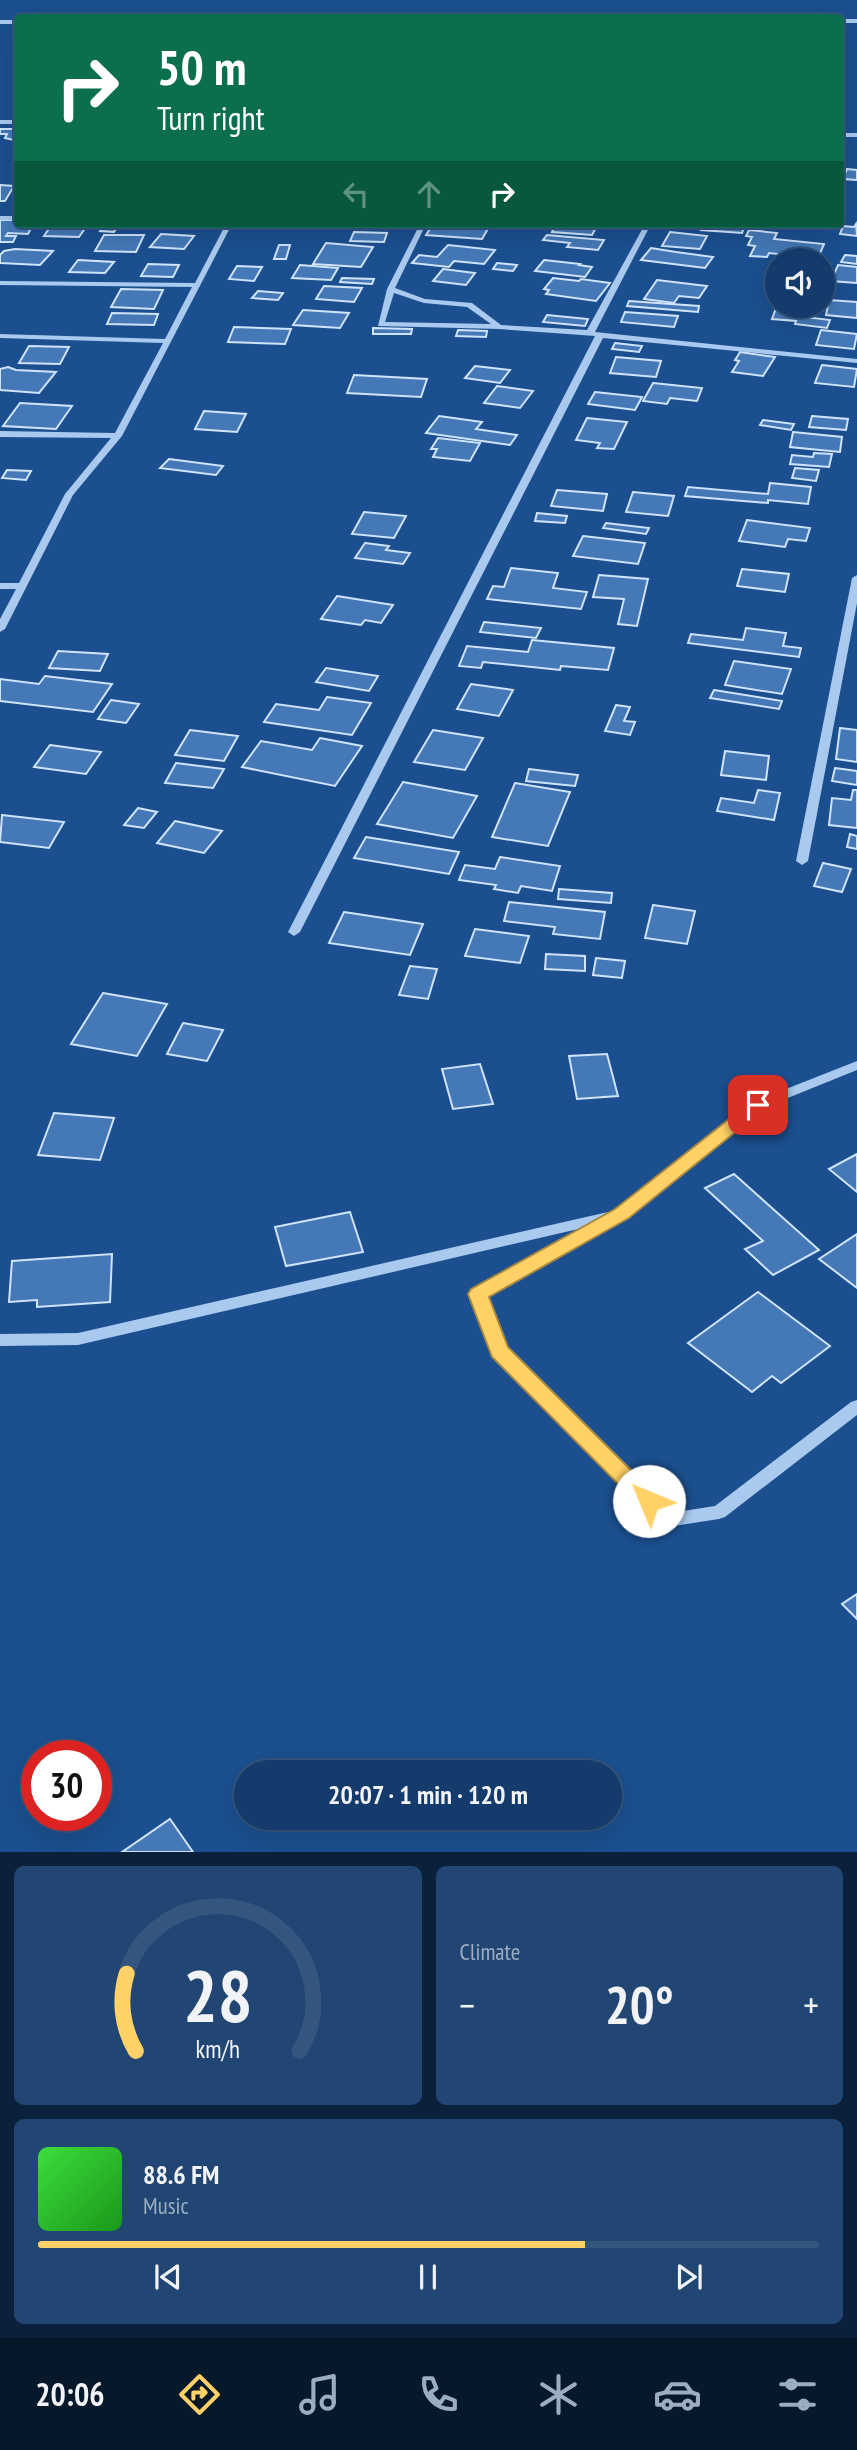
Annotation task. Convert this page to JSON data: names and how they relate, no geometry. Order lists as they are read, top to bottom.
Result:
{
  "page": {
    "turn": ["50 m", "Turn right"],
    "limit": "30",
    "trip": "20:07 · 1 min · 120 m",
    "tile": "Climate",
    "heat": ["−", "20°", "+"],
    "song": ["88.6 FM", "Music"],
    "tabs": "20:06",
    "gauge": ["28", "km/h"]
  }
}
